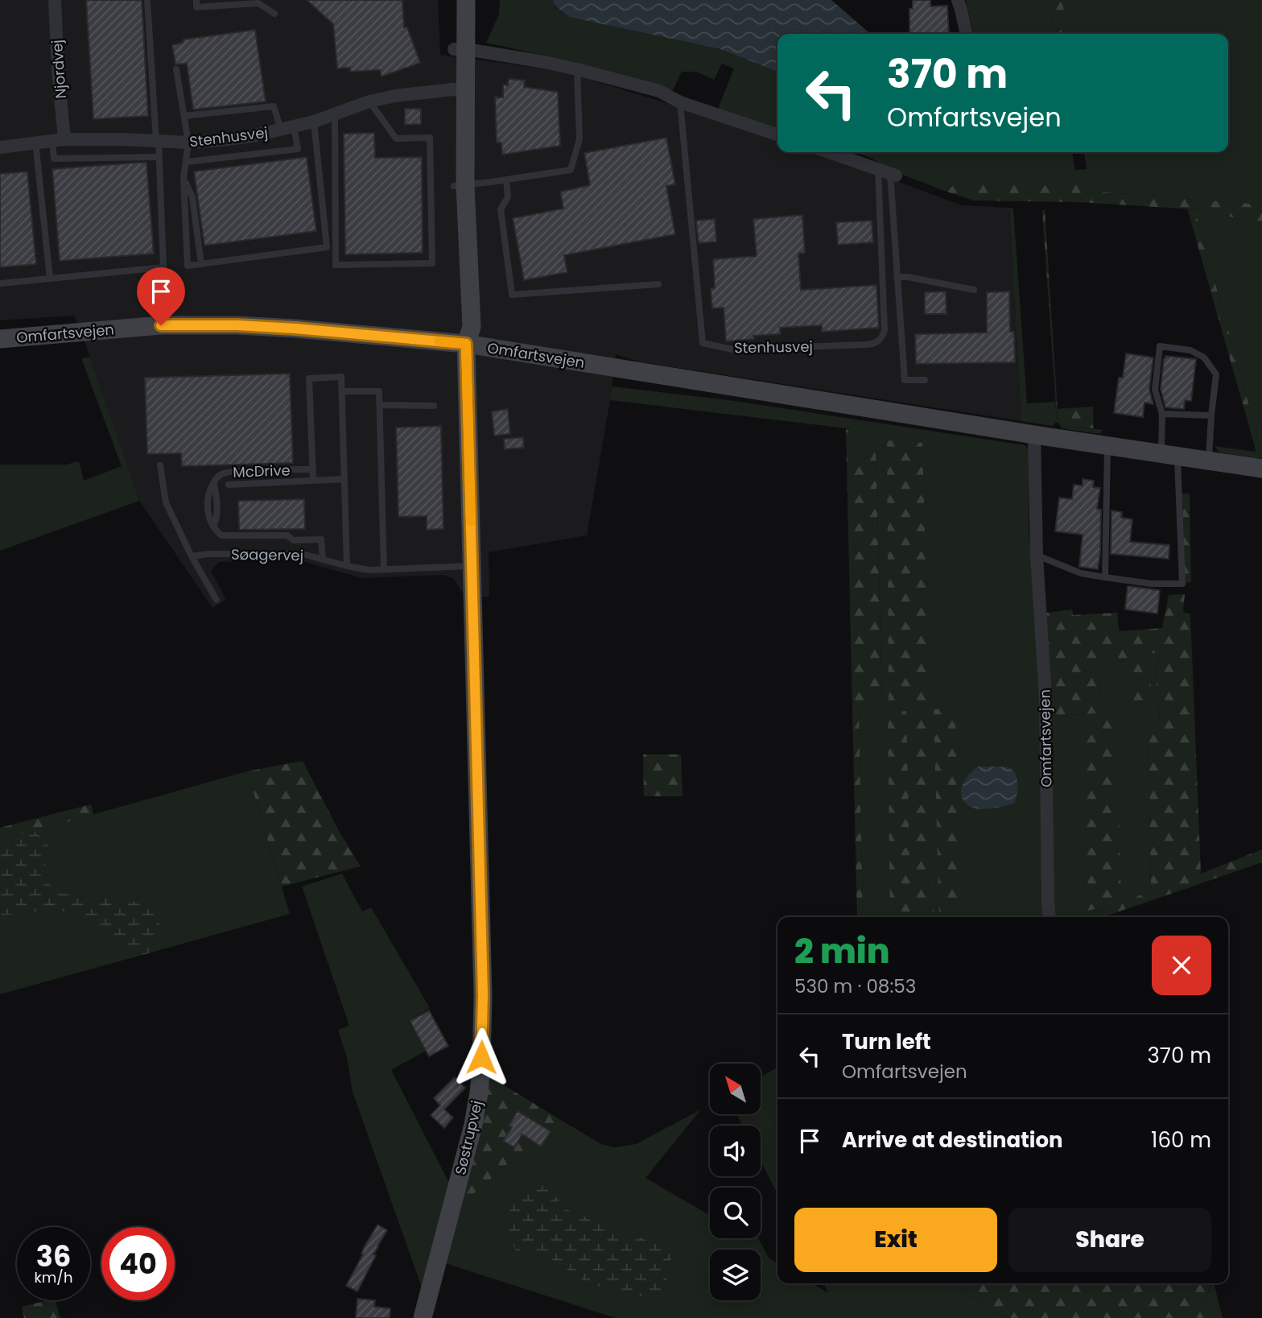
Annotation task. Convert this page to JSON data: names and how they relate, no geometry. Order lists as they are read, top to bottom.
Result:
{
  "streets": {
    "street": [
      "Njordvej",
      "Stenhusvej",
      "Omfartsvejen",
      "Søstrupvej"
    ],
    "lane": ["McDrive", "Søagervej"]
  },
  "crossings": [
    ["Njordvej", "Stenhusvej"],
    ["Omfartsvejen", "Søstrupvej"],
    ["McDrive", "Søagervej"],
    ["Søagervej", "Søstrupvej"]
  ],
  "north": "top left",
  "page": {
    "turn": ["370 m", "Omfartsvejen"],
    "heading": ["2 min", "530 m · 08:53"],
    "list": [
      {
        "name": "Turn left",
        "note": "Omfartsvejen",
        "value": "370 m"
      },
      {
        "name": "Arrive at destination",
        "value": "160 m"
      }
    ],
    "buttons": ["Exit", "Share"],
    "speed": "36 km/h",
    "limit": "40"
  }
}
